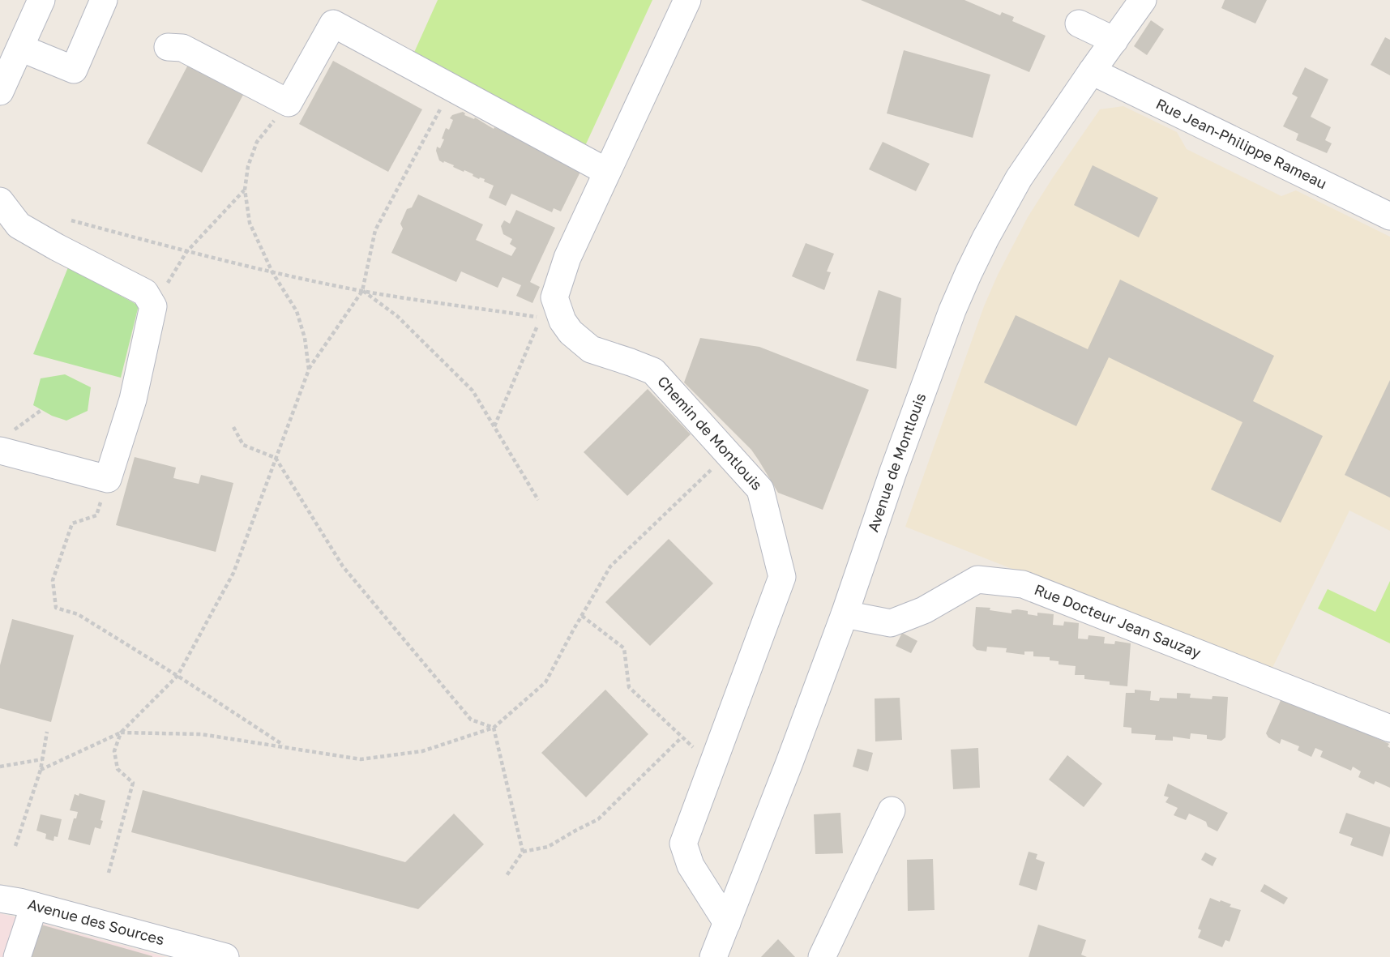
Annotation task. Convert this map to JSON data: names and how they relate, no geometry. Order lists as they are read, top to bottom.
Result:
{
  "streets": {
    "street": [
      "Rue Jean-Philippe Rameau",
      "Chemin de Montlouis",
      "Avenue de Montlouis",
      "Rue Docteur Jean Sauzay",
      "Avenue des Sources"
    ]
  },
  "crossings": [
    ["Rue Jean-Philippe Rameau", "Avenue de Montlouis"],
    ["Chemin de Montlouis", "Avenue de Montlouis"],
    ["Avenue de Montlouis", "Rue Docteur Jean Sauzay"]
  ]
}
